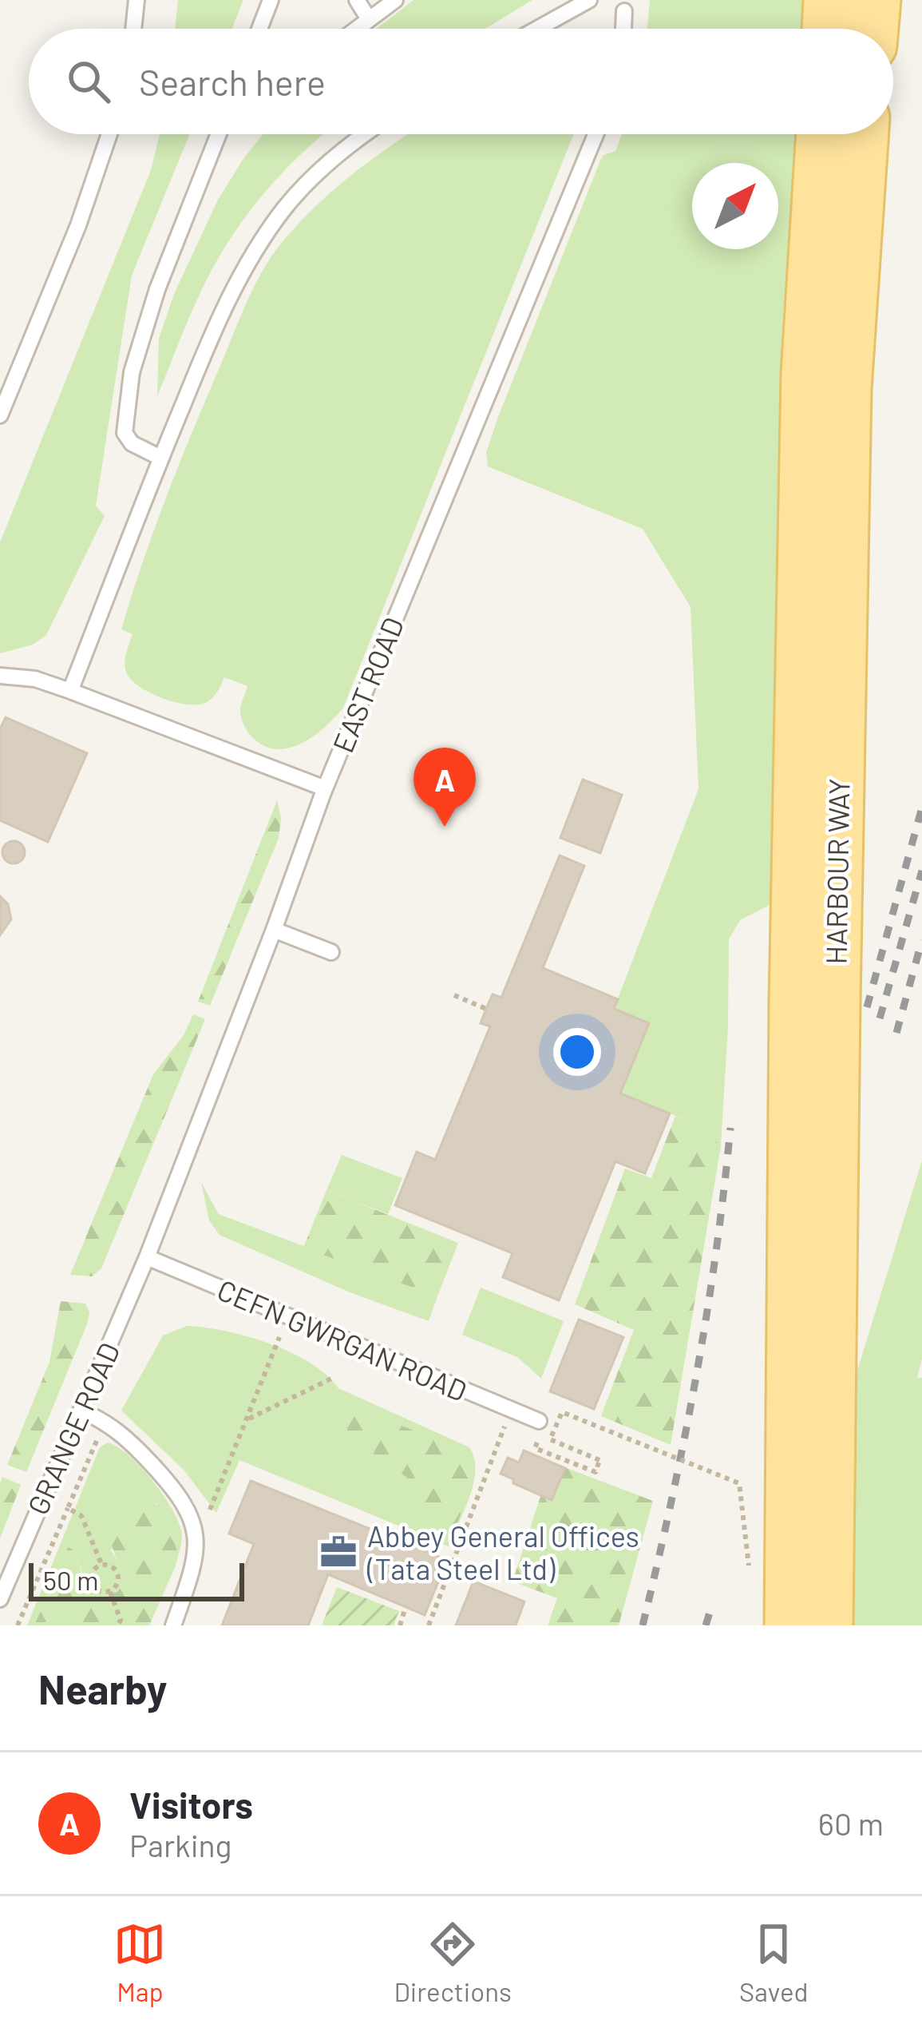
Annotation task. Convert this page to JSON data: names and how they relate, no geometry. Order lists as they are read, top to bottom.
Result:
{
  "streets": {
    "main road": ["HARBOUR WAY"],
    "lane": ["EAST ROAD", "CEFN GWRGAN ROAD", "GRANGE ROAD"]
  },
  "crossings": [
    ["EAST ROAD", "CEFN GWRGAN ROAD"],
    ["EAST ROAD", "GRANGE ROAD"],
    ["CEFN GWRGAN ROAD", "GRANGE ROAD"]
  ],
  "places": {
    "office": ["Abbey General Offices (Tata Steel Ltd)"]
  },
  "scale_bar": "50 m",
  "north": "top right",
  "page": {
    "search": "Search here",
    "pins": "A",
    "scale": "50 m",
    "heading": "Nearby",
    "list": [
      {
        "mark": "A",
        "name": "Visitors",
        "note": "Parking",
        "value": "60 m"
      }
    ],
    "nav": ["Map", "Directions", "Saved"]
  }
}
